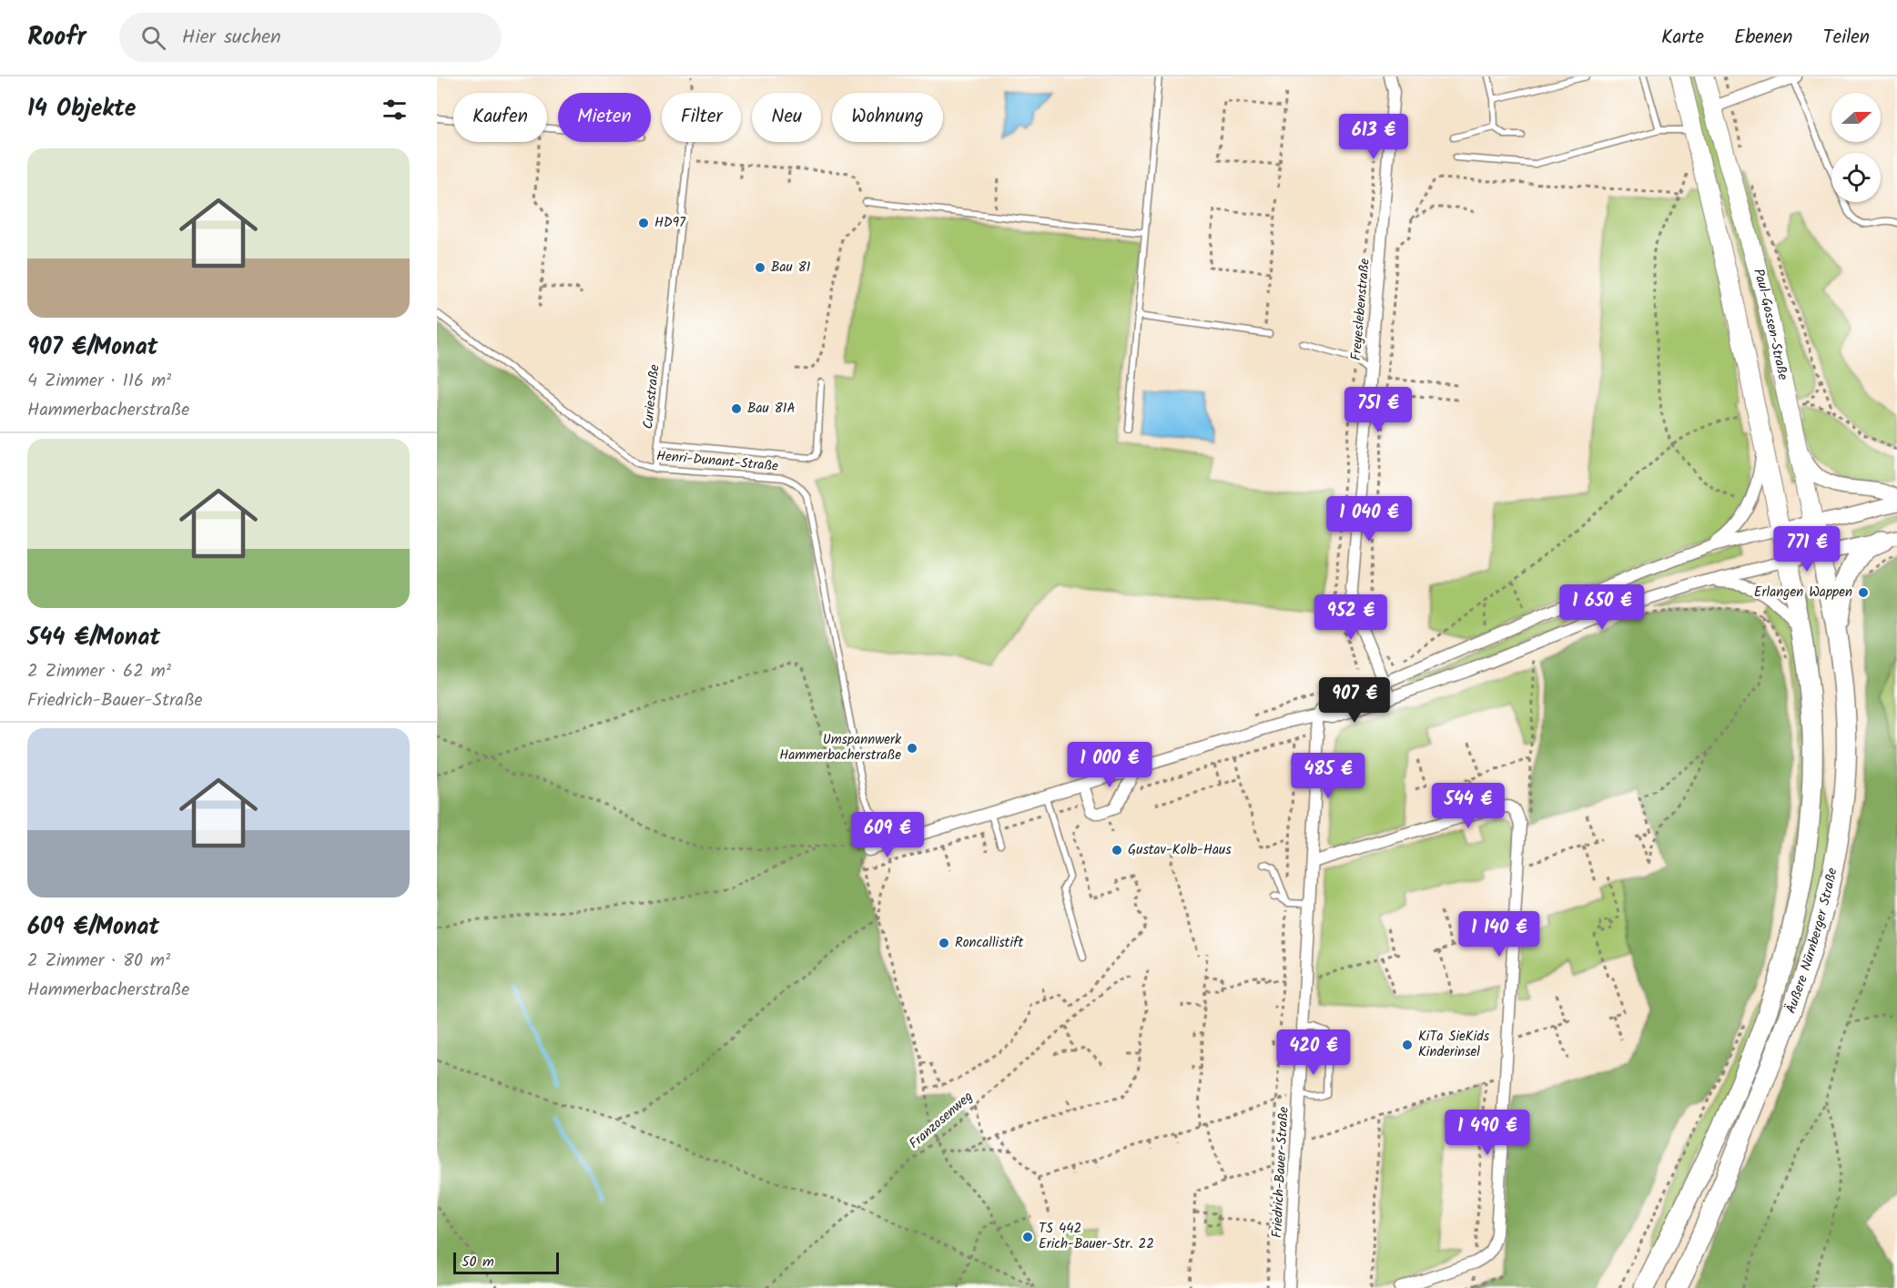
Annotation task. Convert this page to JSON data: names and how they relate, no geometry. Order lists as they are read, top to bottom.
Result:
{
  "streets": {
    "highway": ["Äußere Nürnberger Straße"],
    "main road": ["Paul-Gossen-Straße"],
    "street": ["Freyeslebenstraße", "Friedrich-Bauer-Straße"],
    "lane": ["Curiestraße", "Henri-Dunant-Straße"],
    "path": ["Franzosenweg"]
  },
  "crossings": [
    ["Paul-Gossen-Straße", "Äußere Nürnberger Straße"]
  ],
  "places": [
    "HD97",
    "Bau 81",
    "Bau 81A",
    "Erlangen Wappen",
    "Umspannwerk Hammerbacherstraße",
    "Gustav-Kolb-Haus",
    "Roncallistift",
    "KiTa SieKids Kinderinsel",
    "TS 442 Erich-Bauer-Str. 22"
  ],
  "scale_bar": "50 m",
  "north": "right",
  "page": {
    "header": "Roofr",
    "search": "Hier suchen",
    "nav": ["Karte", "Ebenen", "Teilen"],
    "heading": "14 Objekte",
    "chip": [
      "Kaufen",
      "Mieten",
      "Filter",
      "Neu",
      "Wohnung"
    ],
    "price": [
      "613 €",
      "751 €",
      "1 040 €",
      "771 €",
      "1 650 €",
      "952 €",
      "907 €",
      "1 000 €",
      "485 €",
      "544 €",
      "609 €",
      "1 140 €",
      "420 €",
      "1 490 €"
    ],
    "list": [
      {
        "name": "907 €/Monat",
        "note": "4 Zimmer · 116 m² · Hammerbacherstraße"
      },
      {
        "name": "544 €/Monat",
        "note": "2 Zimmer · 62 m² · Friedrich-Bauer-Straße"
      },
      {
        "name": "609 €/Monat",
        "note": "2 Zimmer · 80 m² · Hammerbacherstraße"
      }
    ],
    "scale": "50 m"
  }
}
